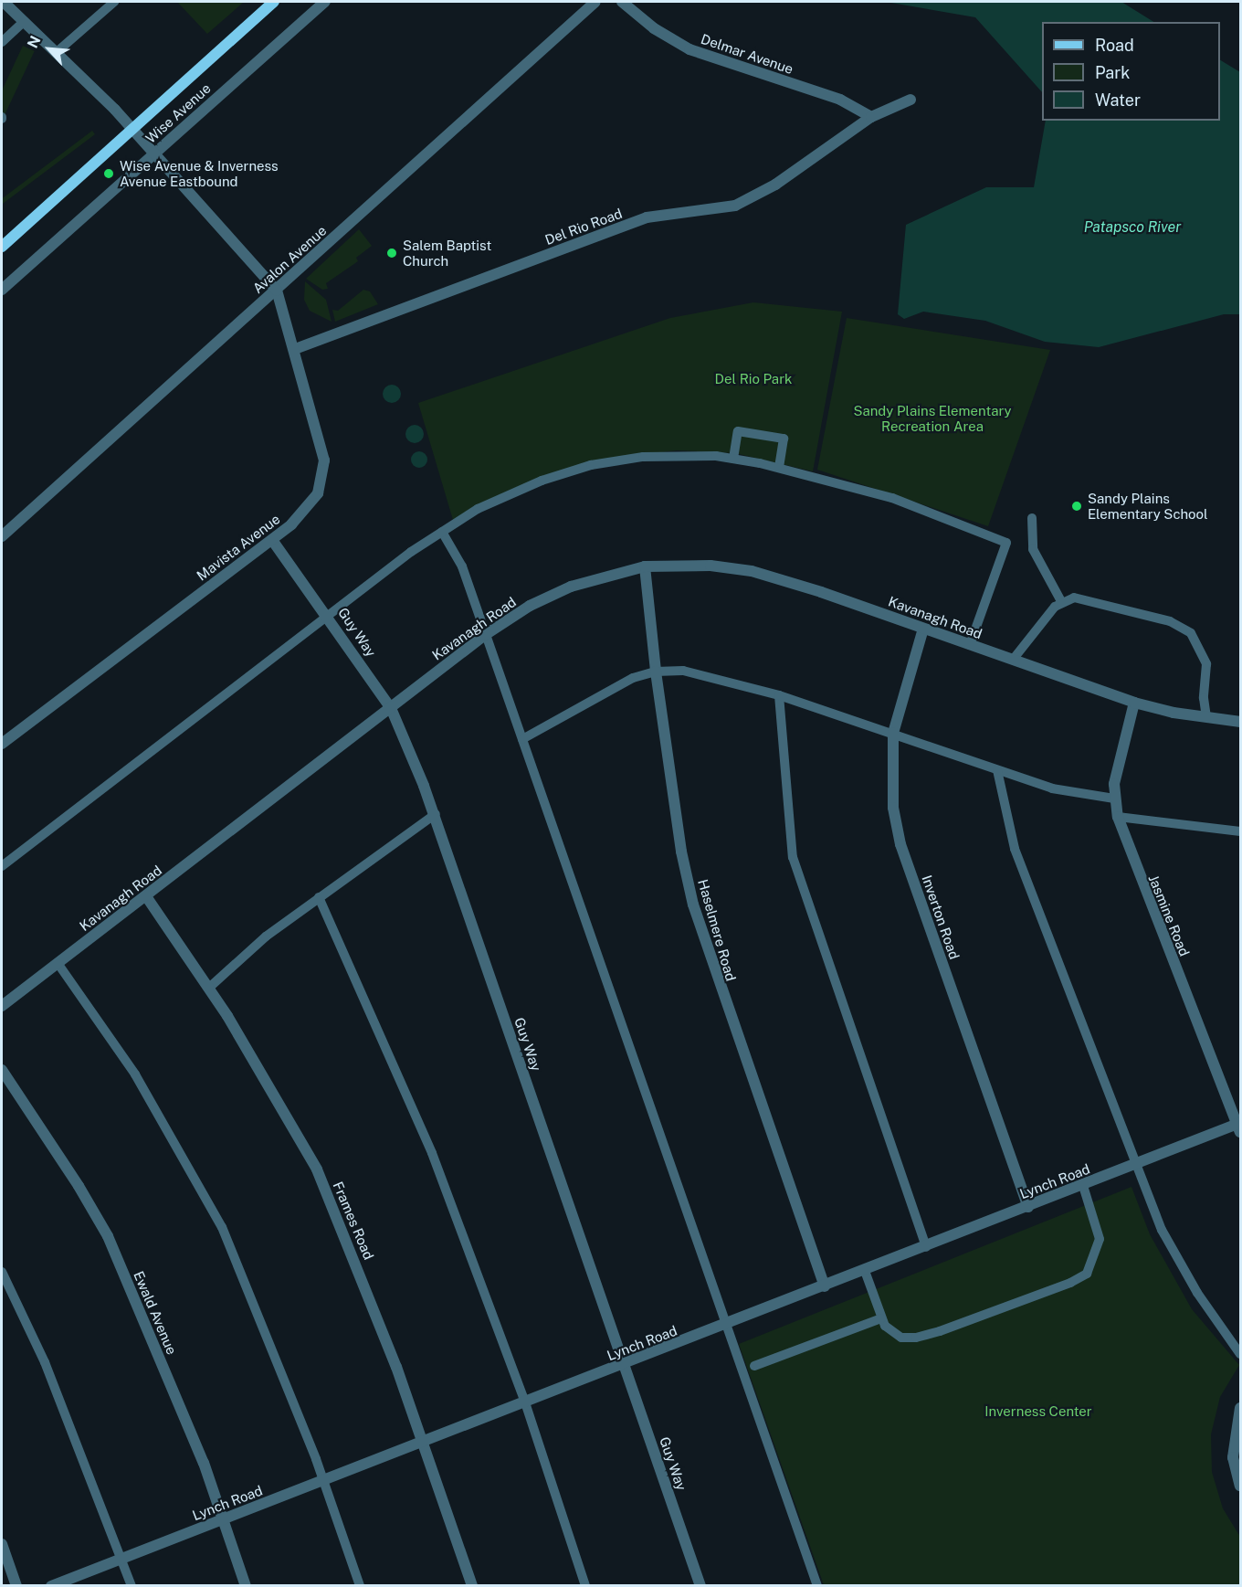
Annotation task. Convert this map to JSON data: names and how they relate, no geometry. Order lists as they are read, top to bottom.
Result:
{
  "streets": {
    "main road": ["Wise Avenue"],
    "street": [
      "Delmar Avenue",
      "Del Rio Road",
      "Avalon Avenue",
      "Mavista Avenue",
      "Kavanagh Road",
      "Guy Way",
      "Jasmine Road",
      "Inverton Road",
      "Haselmere Road",
      "Lynch Road",
      "Frames Road",
      "Ewald Avenue"
    ]
  },
  "crossings": [
    ["Delmar Avenue", "Del Rio Road"],
    ["Del Rio Road", "Mavista Avenue"],
    ["Avalon Avenue", "Mavista Avenue"],
    ["Mavista Avenue", "Guy Way"],
    ["Kavanagh Road", "Guy Way"],
    ["Kavanagh Road", "Jasmine Road"],
    ["Kavanagh Road", "Inverton Road"],
    ["Kavanagh Road", "Haselmere Road"],
    ["Kavanagh Road", "Frames Road"],
    ["Guy Way", "Lynch Road"],
    ["Jasmine Road", "Lynch Road"],
    ["Inverton Road", "Lynch Road"],
    ["Haselmere Road", "Lynch Road"],
    ["Lynch Road", "Frames Road"],
    ["Lynch Road", "Ewald Avenue"]
  ],
  "water": ["Patapsco River"],
  "parks": ["Del Rio Park", "Sandy Plains Elementary Recreation Area", "Inverness Center"],
  "places": ["Wise Avenue & Inverness Avenue Eastbound", "Salem Baptist Church", "Sandy Plains Elementary School"],
  "legend": ["Road", "Park", "Water"],
  "north": "top left"
}
